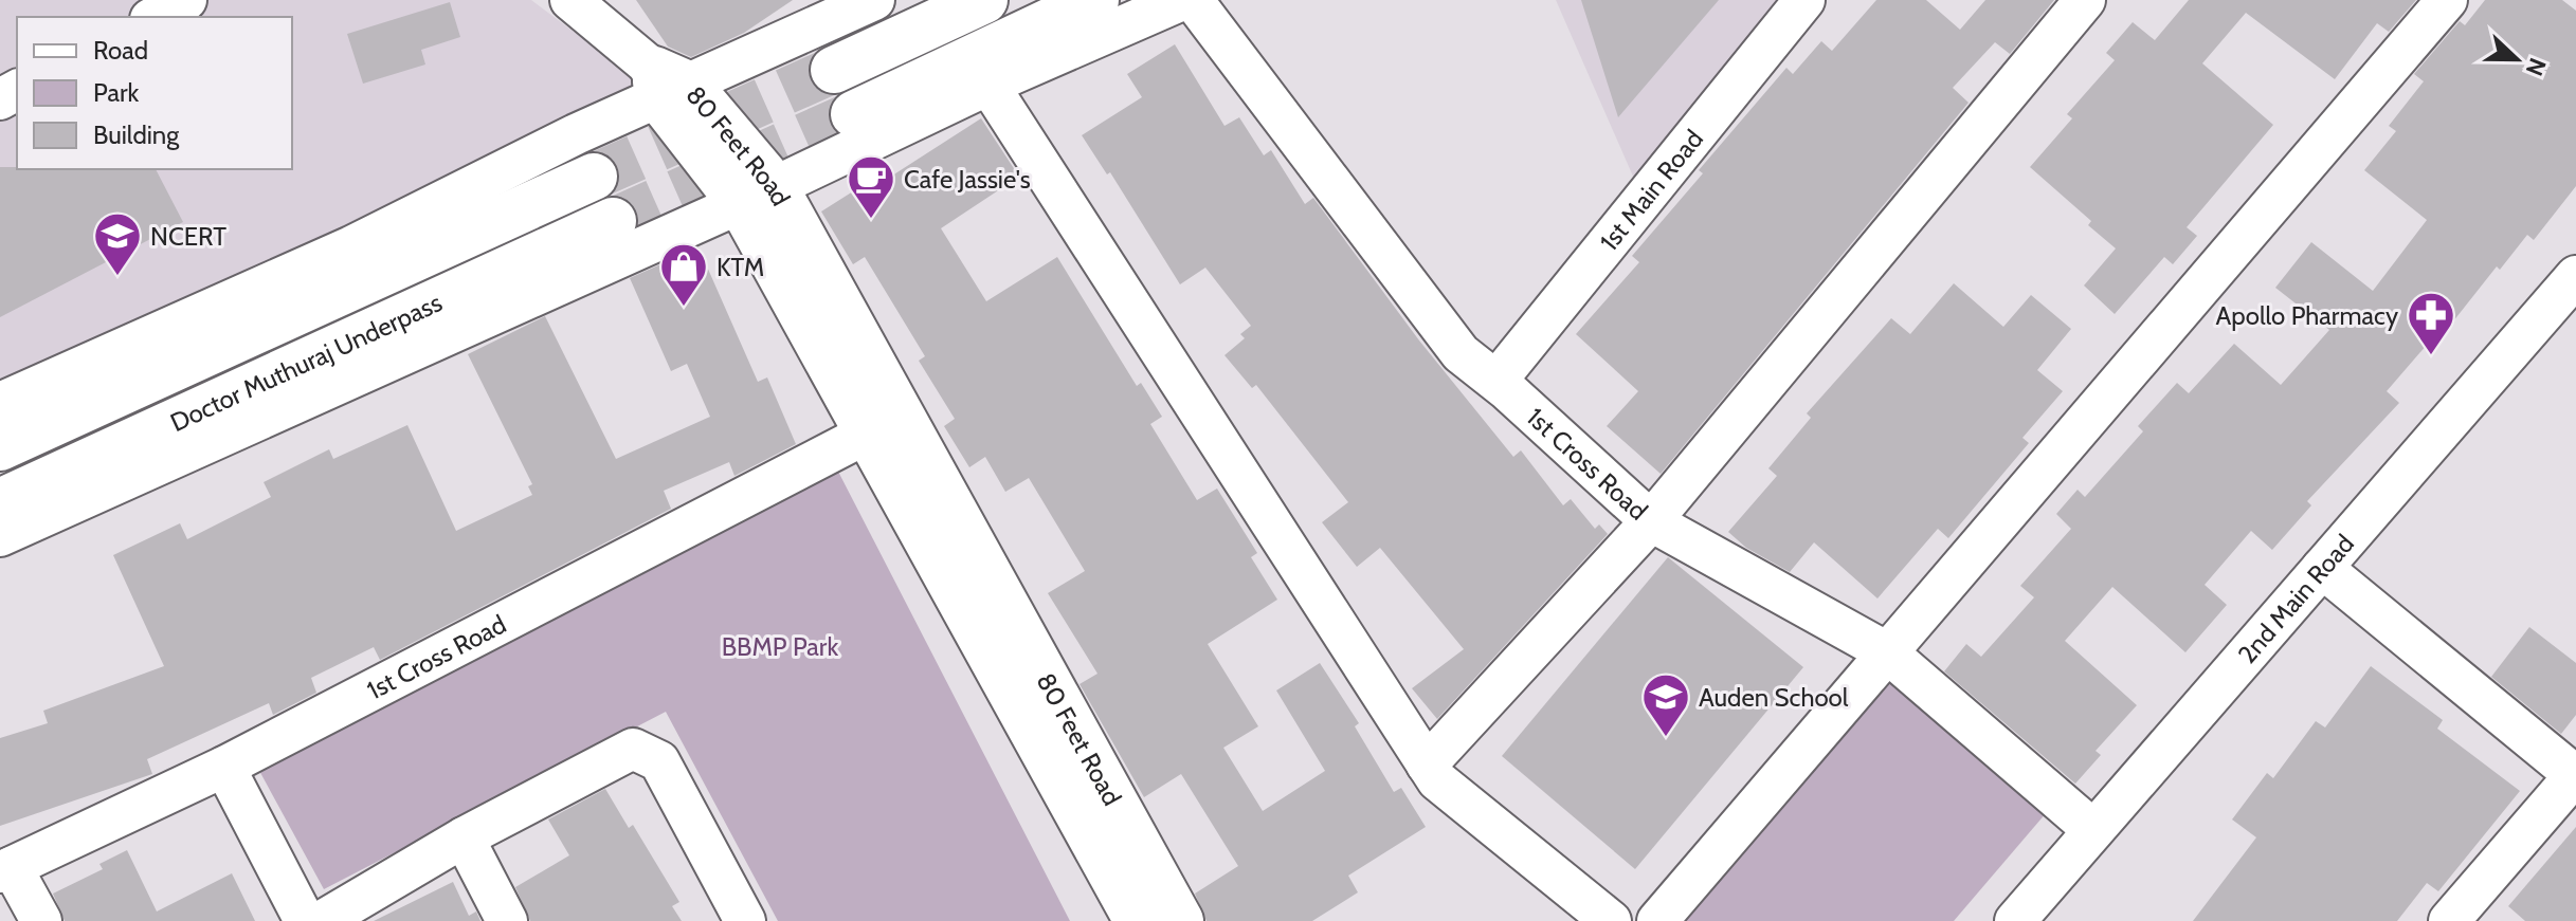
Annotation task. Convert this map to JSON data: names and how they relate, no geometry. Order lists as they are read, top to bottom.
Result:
{
  "streets": {
    "main road": ["80 Feet Road", "Doctor Muthuraj Underpass"],
    "street": ["1st Main Road", "1st Cross Road", "2nd Main Road"]
  },
  "crossings": [
    ["80 Feet Road", "1st Cross Road"],
    ["1st Main Road", "1st Cross Road"]
  ],
  "parks": ["BBMP Park"],
  "places": {
    "cafe": ["Cafe Jassie's"],
    "school or university": ["NCERT", "Auden School"],
    "shop": ["KTM"],
    "pharmacy": ["Apollo Pharmacy"]
  },
  "legend": ["Road", "Park", "Building"],
  "north": "right"
}
